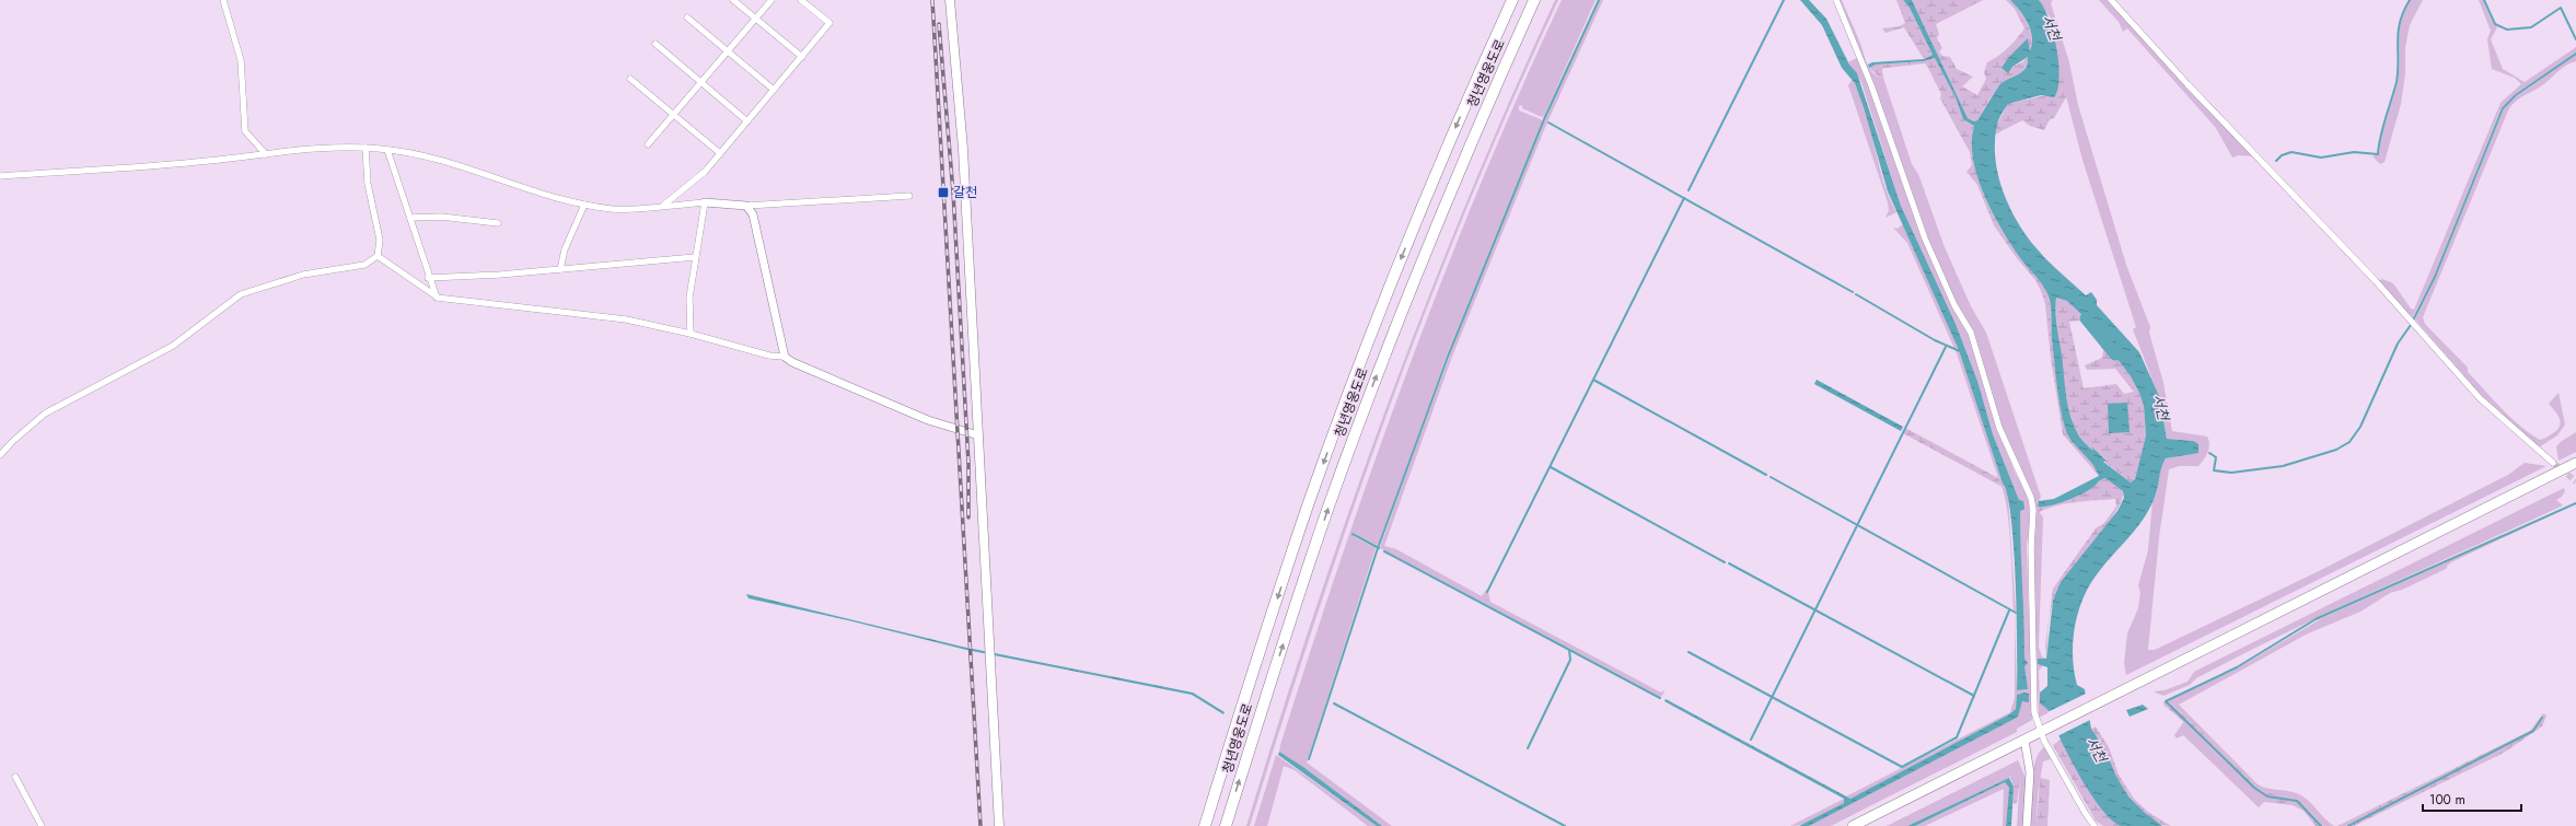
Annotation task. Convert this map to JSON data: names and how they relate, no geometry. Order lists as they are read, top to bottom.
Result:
{
  "streets": {
    "highway": ["청년영웅도로"]
  },
  "water": ["서천"],
  "places": {
    "transit": ["갈천"]
  },
  "scale_bar": "100 m"
}
